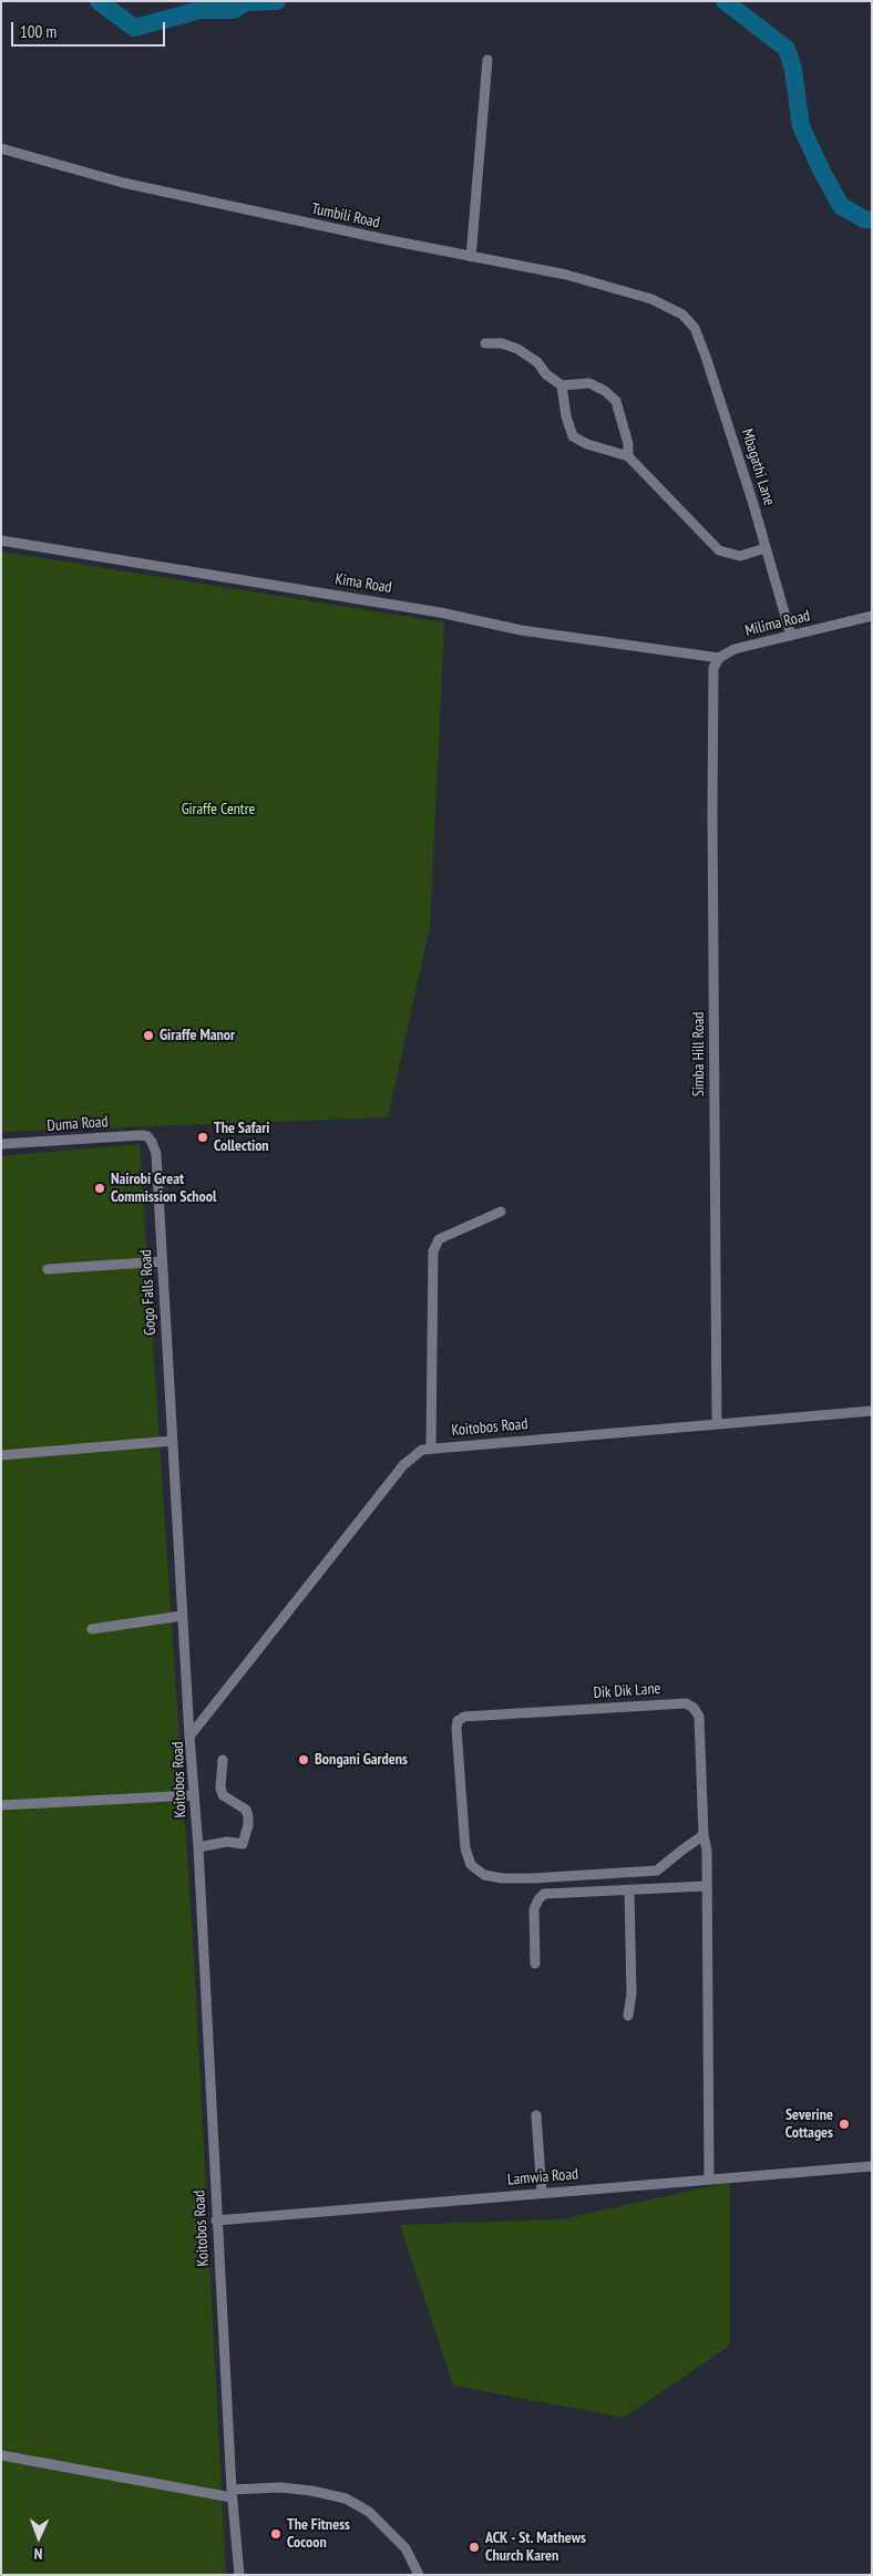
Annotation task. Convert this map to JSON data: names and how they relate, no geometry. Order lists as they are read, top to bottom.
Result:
{
  "streets": {
    "street": [
      "Tumbili Road",
      "Mbagathi Lane",
      "Kima Road",
      "Milima Road",
      "Simba Hill Road",
      "Duma Road",
      "Gogo Falls Road",
      "Koitobos Road",
      "Dik Dik Lane",
      "Lamwia Road"
    ]
  },
  "crossings": [
    ["Tumbili Road", "Mbagathi Lane"],
    ["Mbagathi Lane", "Milima Road"],
    ["Kima Road", "Milima Road"],
    ["Kima Road", "Simba Hill Road"],
    ["Milima Road", "Simba Hill Road"],
    ["Simba Hill Road", "Koitobos Road"],
    ["Duma Road", "Gogo Falls Road"],
    ["Gogo Falls Road", "Koitobos Road"],
    ["Koitobos Road", "Lamwia Road"],
    ["Dik Dik Lane", "Lamwia Road"]
  ],
  "parks": ["Giraffe Centre"],
  "places": [
    "Giraffe Manor",
    "The Safari Collection",
    "Nairobi Great Commission School",
    "Bongani Gardens",
    "Severine Cottages",
    "The Fitness Cocoon",
    "ACK - St. Mathews Church Karen"
  ],
  "scale_bar": "100 m",
  "north": "bottom"
}
